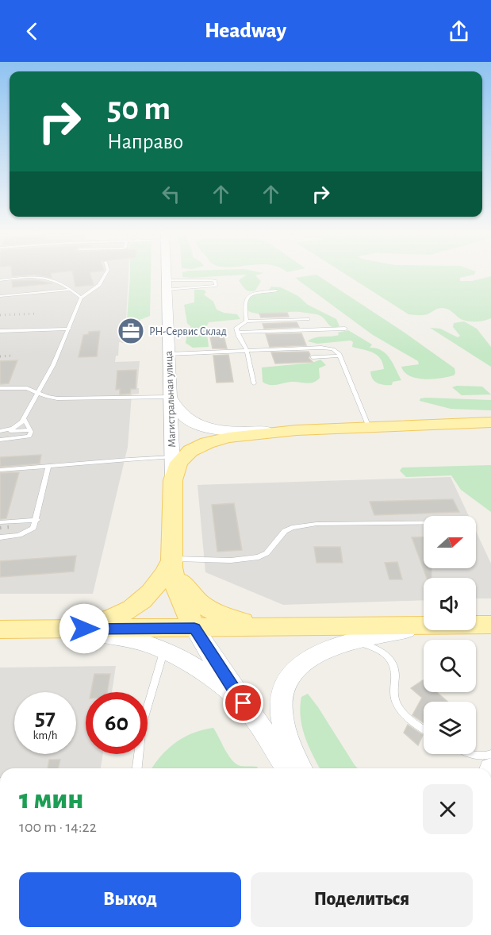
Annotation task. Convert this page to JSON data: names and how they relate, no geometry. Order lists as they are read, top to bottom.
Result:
{
  "streets": {
    "main road": ["Магистральная улица"]
  },
  "places": {
    "office": ["РН-Сервис Cклад"]
  },
  "north": "right",
  "page": {
    "header": "Headway",
    "turn": ["50 m", "Направо"],
    "speed": "57 km/h",
    "limit": "60",
    "heading": ["1 мин", "100 m · 14:22"],
    "buttons": ["Выход", "Поделиться"]
  }
}
